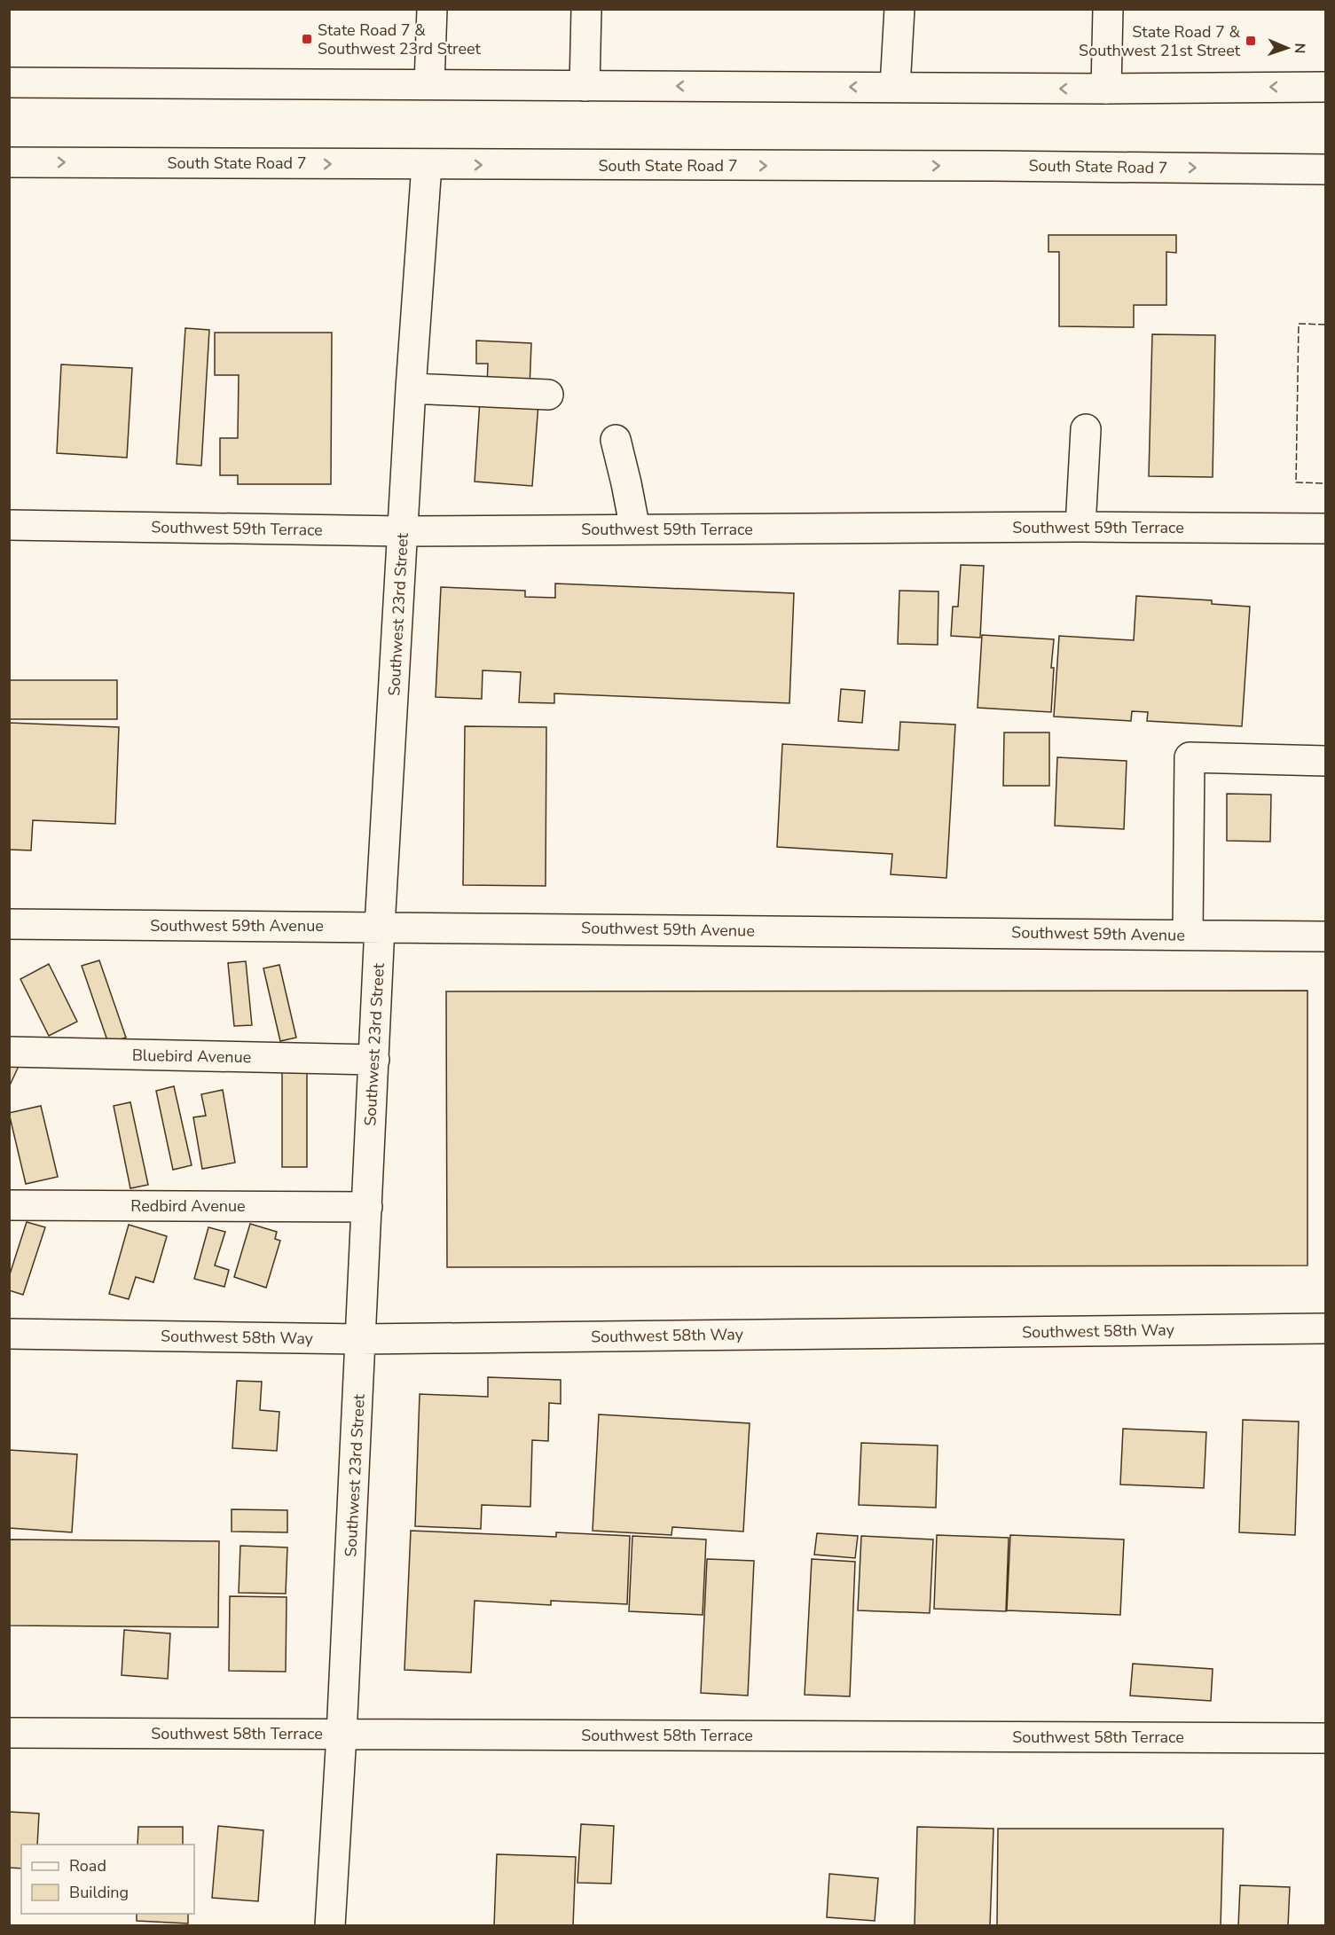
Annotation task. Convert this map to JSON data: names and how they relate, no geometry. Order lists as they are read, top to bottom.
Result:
{
  "streets": {
    "street": [
      "South State Road 7",
      "Southwest 59th Terrace",
      "Southwest 23rd Street",
      "Southwest 59th Avenue",
      "Bluebird Avenue",
      "Redbird Avenue",
      "Southwest 58th Way",
      "Southwest 58th Terrace"
    ]
  },
  "crossings": [
    ["South State Road 7", "Southwest 23rd Street"],
    ["Southwest 59th Terrace", "Southwest 23rd Street"],
    ["Southwest 23rd Street", "Southwest 59th Avenue"],
    ["Southwest 23rd Street", "Bluebird Avenue"],
    ["Southwest 23rd Street", "Redbird Avenue"],
    ["Southwest 23rd Street", "Southwest 58th Way"],
    ["Southwest 23rd Street", "Southwest 58th Terrace"]
  ],
  "places": {
    "transit": ["State Road 7 & Southwest 23rd Street", "State Road 7 & Southwest 21st Street"]
  },
  "legend": ["Road", "Building"],
  "north": "right"
}
